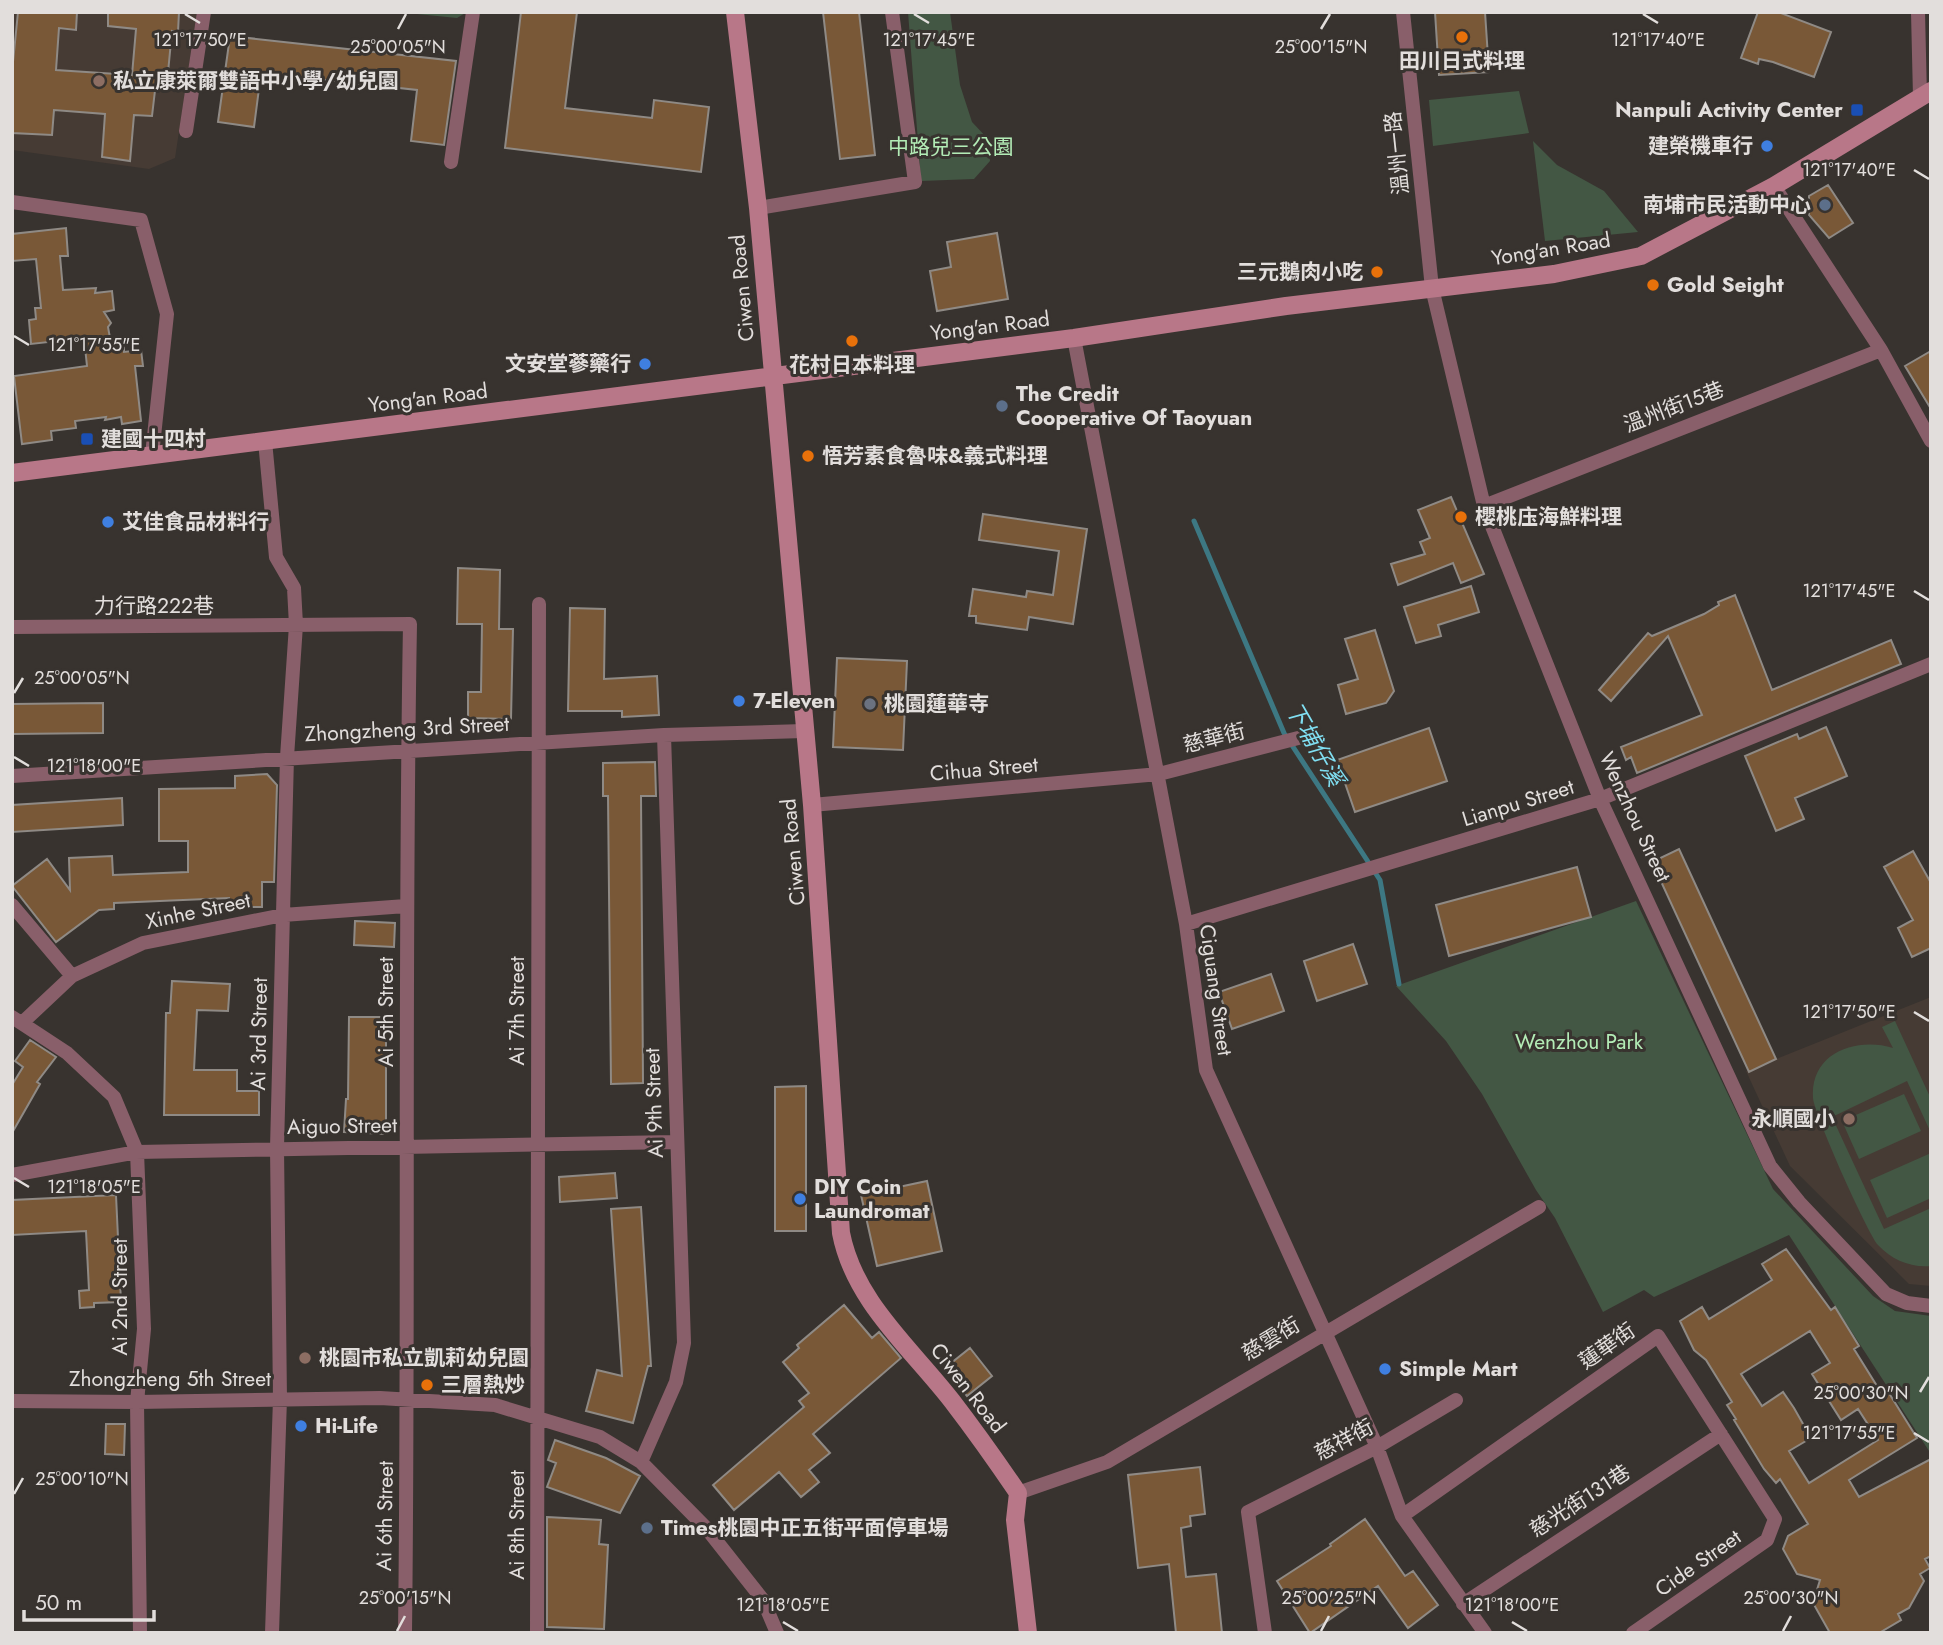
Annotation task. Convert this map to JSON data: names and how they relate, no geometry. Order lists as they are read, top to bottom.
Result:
{
  "streets": {
    "main road": ["Yong'an Road", "Ciwen Road"],
    "street": [
      "溫州一路",
      "溫州街15巷",
      "力行路222巷",
      "Zhongzheng 3rd Street",
      "慈華街",
      "Cihua Street",
      "Lianpu Street",
      "Wenzhou Street",
      "Xinhe Street",
      "Ciguang Street",
      "Ai 7th Street",
      "Ai 5th Street",
      "Ai 3rd Street",
      "Ai 9th Street",
      "Aiguo Street",
      "Ai 2nd Street",
      "慈雲街",
      "蓮華街",
      "Zhongzheng 5th Street",
      "慈祥街",
      "慈光街131巷",
      "Ai 6th Street",
      "Ai 8th Street",
      "Cide Street"
    ]
  },
  "crossings": [
    ["溫州一路", "Yong'an Road"],
    ["溫州一路", "Wenzhou Street"],
    ["Yong'an Road", "Ciwen Road"],
    ["Yong'an Road", "Wenzhou Street"],
    ["Yong'an Road", "Ciguang Street"],
    ["Yong'an Road", "Ai 3rd Street"],
    ["Ciwen Road", "Zhongzheng 3rd Street"],
    ["Ciwen Road", "Cihua Street"],
    ["Ciwen Road", "慈雲街"],
    ["溫州街15巷", "Wenzhou Street"],
    ["力行路222巷", "Ai 5th Street"],
    ["力行路222巷", "Ai 3rd Street"],
    ["Zhongzheng 3rd Street", "Ai 7th Street"],
    ["Zhongzheng 3rd Street", "Ai 5th Street"],
    ["Zhongzheng 3rd Street", "Ai 3rd Street"],
    ["Zhongzheng 3rd Street", "Ai 9th Street"],
    ["慈華街", "Cihua Street"],
    ["慈華街", "Ciguang Street"],
    ["Cihua Street", "Ciguang Street"],
    ["Lianpu Street", "Wenzhou Street"],
    ["Lianpu Street", "Ciguang Street"],
    ["Xinhe Street", "Ai 5th Street"],
    ["Xinhe Street", "Ai 3rd Street"],
    ["Xinhe Street", "Ai 2nd Street"],
    ["Ciguang Street", "慈雲街"],
    ["Ciguang Street", "蓮華街"],
    ["Ciguang Street", "慈祥街"],
    ["Ciguang Street", "慈光街131巷"],
    ["Ai 7th Street", "Aiguo Street"],
    ["Ai 7th Street", "Zhongzheng 5th Street"],
    ["Ai 7th Street", "Ai 8th Street"],
    ["Ai 5th Street", "Aiguo Street"],
    ["Ai 5th Street", "Zhongzheng 5th Street"],
    ["Ai 5th Street", "Ai 6th Street"],
    ["Ai 3rd Street", "Aiguo Street"],
    ["Ai 3rd Street", "Zhongzheng 5th Street"],
    ["Ai 9th Street", "Aiguo Street"],
    ["Ai 9th Street", "Zhongzheng 5th Street"],
    ["Aiguo Street", "Ai 2nd Street"],
    ["Ai 2nd Street", "Zhongzheng 5th Street"],
    ["蓮華街", "慈光街131巷"],
    ["蓮華街", "Cide Street"],
    ["Zhongzheng 5th Street", "Ai 6th Street"],
    ["Zhongzheng 5th Street", "Ai 8th Street"]
  ],
  "water": ["下埔仔溪"],
  "parks": ["中路兒三公園", "Wenzhou Park"],
  "places": {
    "other": [
      "田川日式料理",
      "私立康萊爾雙語中小學/幼兒園",
      "建榮機車行",
      "南埔市民活動中心",
      "三元鵝肉小吃",
      "Gold Seight",
      "花村日本料理",
      "文安堂蔘藥行",
      "The Credit Cooperative Of Taoyuan",
      "悟芳素食魯味&義式料理",
      "櫻桃庒海鮮料理",
      "艾佳食品材料行",
      "7-Eleven",
      "桃園蓮華寺",
      "永順國小",
      "DIY Coin Laundromat",
      "桃園市私立凱莉幼兒園",
      "Simple Mart",
      "三層熱炒",
      "Hi-Life",
      "Times桃園中正五街平面停車場"
    ],
    "transit": ["Nanpuli Activity Center", "建國十四村"]
  },
  "scale_bar": "50 m",
  "coordinates": [
    "121°17'50\"E",
    "121°17'45\"E",
    "121°17'40\"E",
    "25°00'05\"N",
    "25°00'15\"N",
    "121°17'55\"E",
    "121°18'00\"E",
    "121°18'05\"E",
    "25°00'30\"N",
    "25°00'10\"N",
    "25°00'25\"N"
  ]
}
